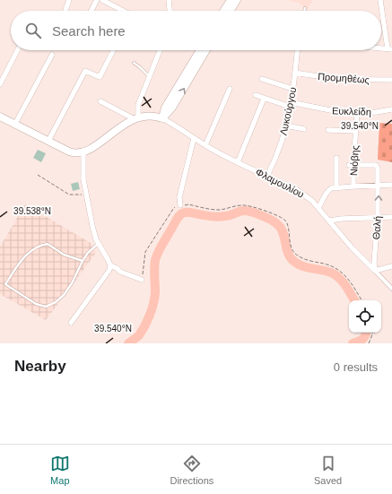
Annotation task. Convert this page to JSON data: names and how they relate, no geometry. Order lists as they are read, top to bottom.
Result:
{
  "streets": {
    "street": [
      "Προμηθέως",
      "Λυκούργου",
      "Ευκλείδη",
      "Νιόβης",
      "Φλαμουλίου",
      "Θαλή"
    ]
  },
  "crossings": [
    ["Προμηθέως", "Λυκούργου"],
    ["Λυκούργου", "Ευκλείδη"],
    ["Λυκούργου", "Φλαμουλίου"],
    ["Ευκλείδη", "Νιόβης"],
    ["Νιόβης", "Θαλή"],
    ["Φλαμουλίου", "Θαλή"]
  ],
  "page": {
    "search": "Search here",
    "heading": ["Nearby", "0 results"],
    "nav": ["Map", "Directions", "Saved"]
  },
  "coordinates": ["39.540°N", "39.538°N"]
}
